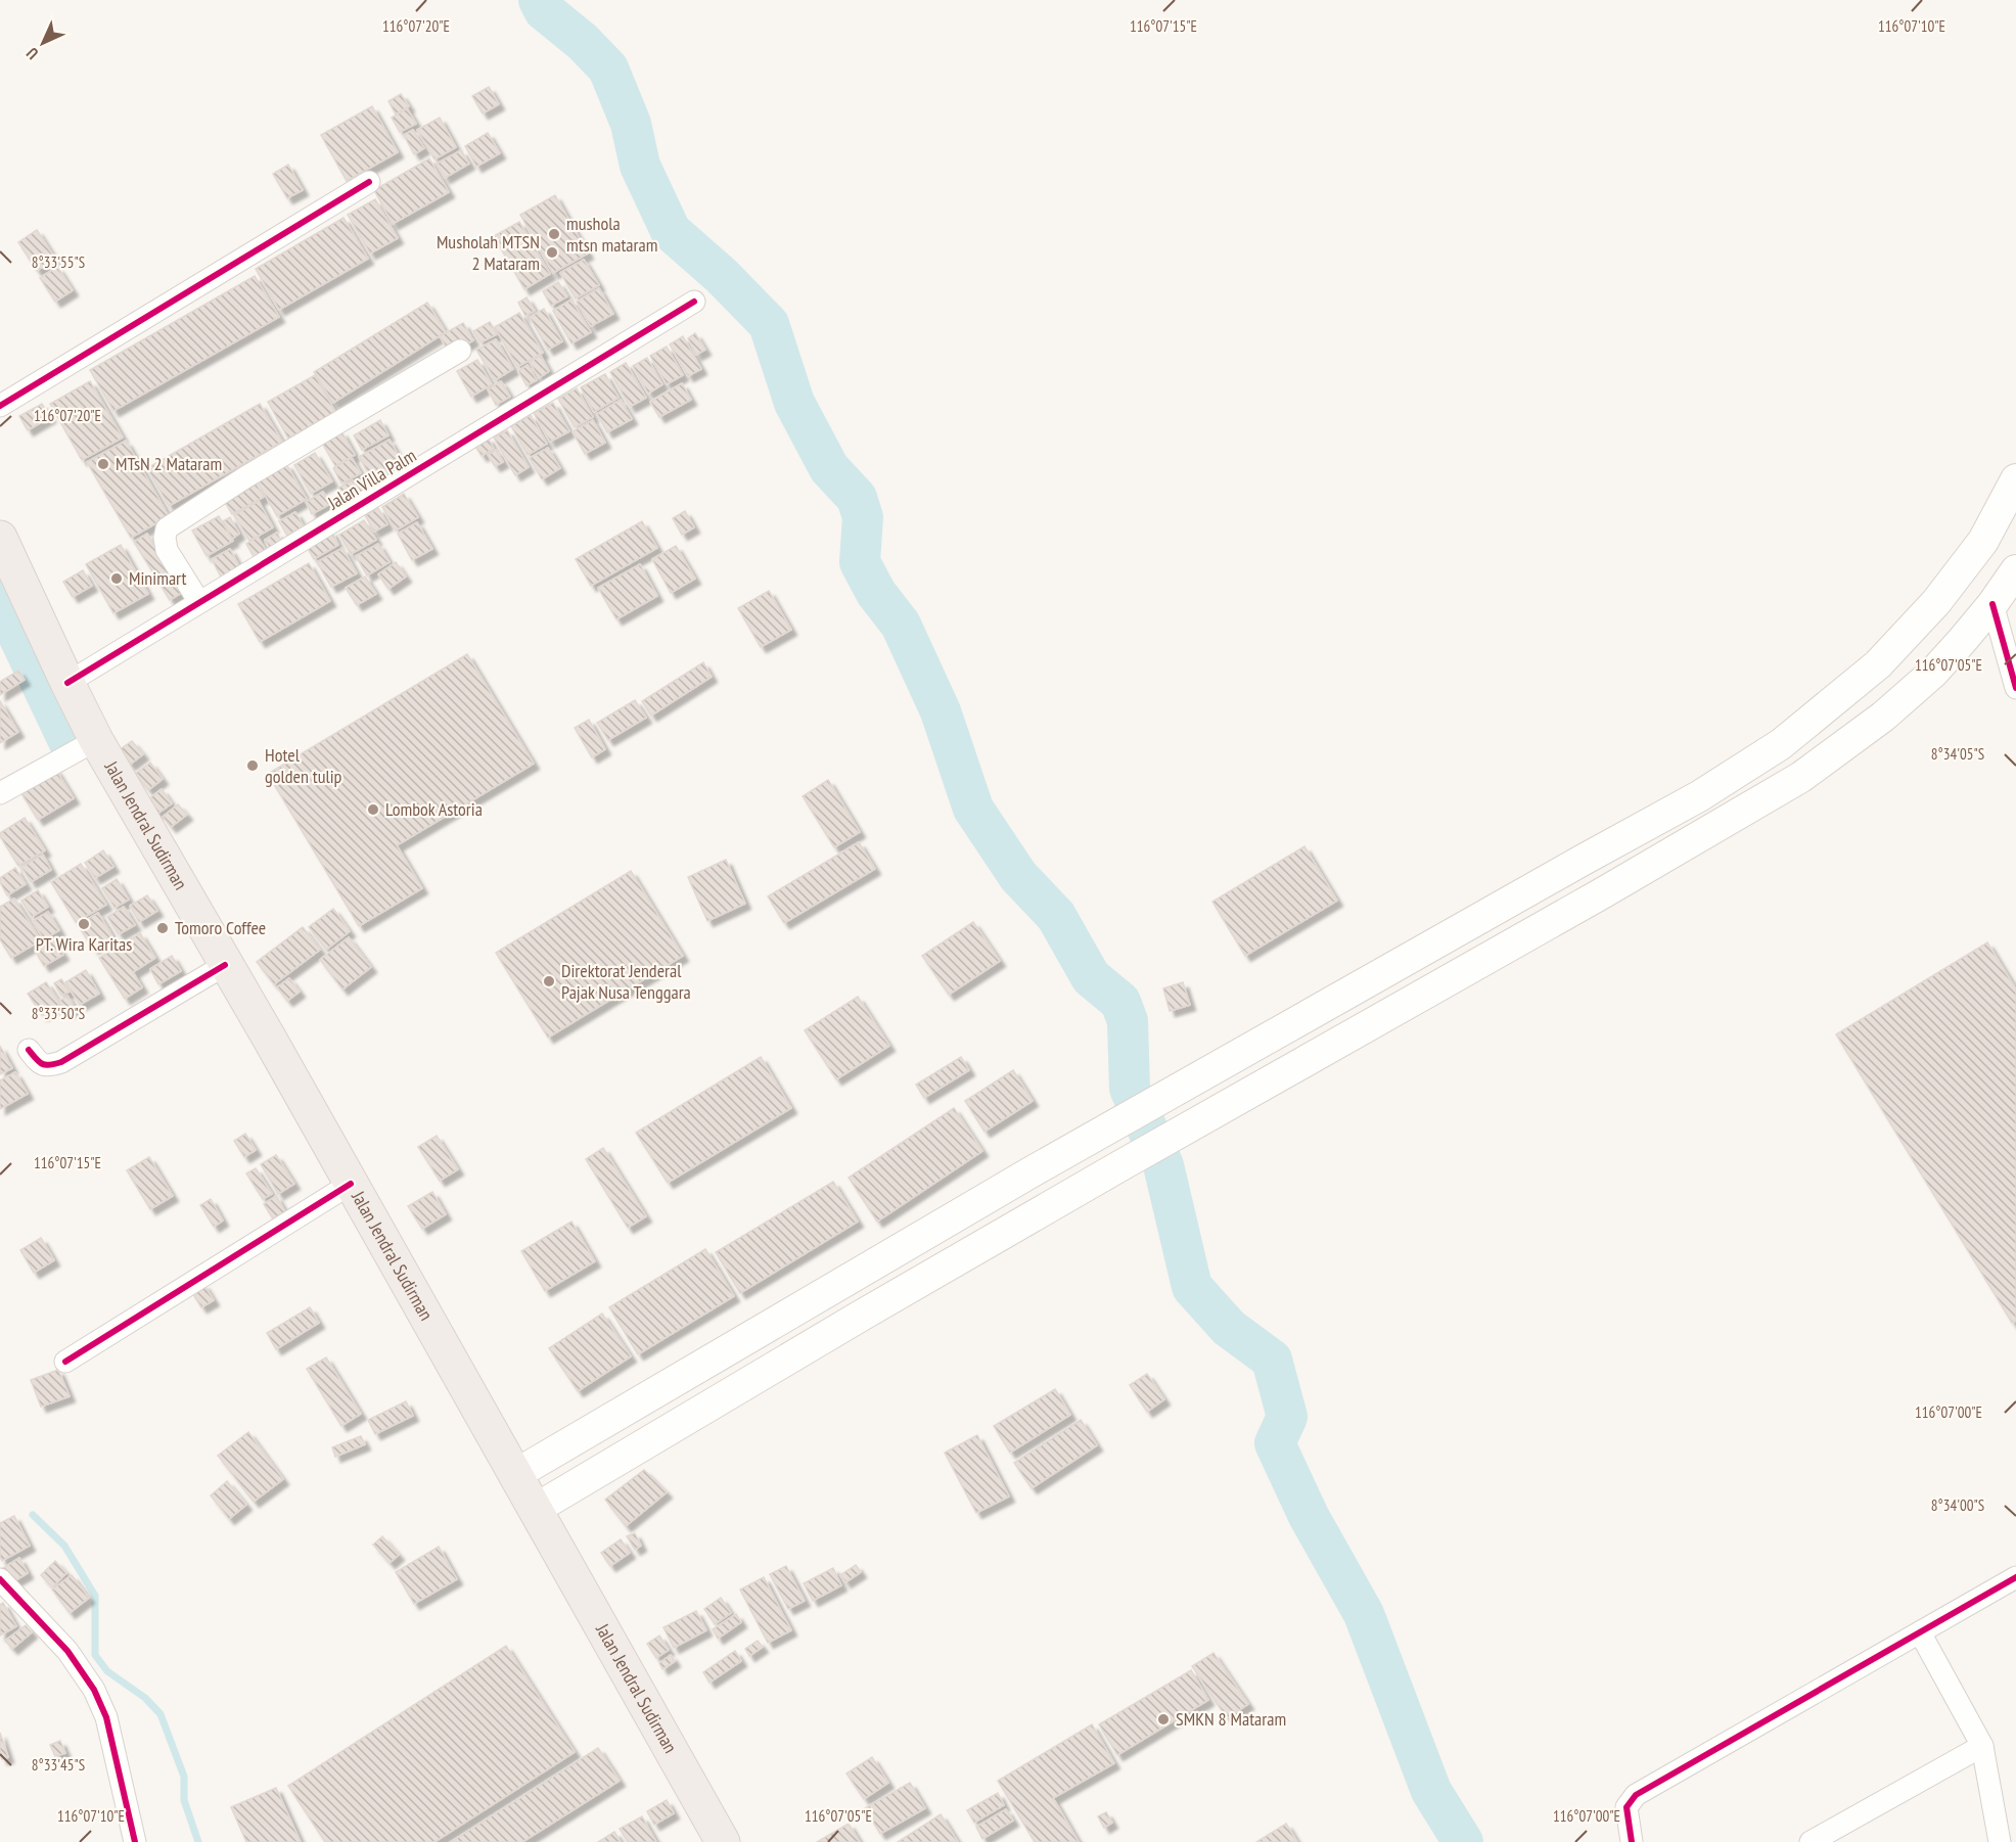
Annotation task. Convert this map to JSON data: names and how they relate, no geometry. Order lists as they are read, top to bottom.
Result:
{
  "streets": {
    "highway": ["Jalan Jendral Sudirman"],
    "street": ["Jalan Villa Palm"]
  },
  "crossings": [
    ["Jalan Villa Palm", "Jalan Jendral Sudirman"]
  ],
  "places": [
    "mushola mtsn mataram",
    "Musholah MTSN 2 Mataram",
    "MTsN 2 Mataram",
    "Minimart",
    "Hotel golden tulip",
    "Lombok Astoria",
    "PT. Wira Karitas",
    "Tomoro Coffee",
    "Direktorat Jenderal Pajak Nusa Tenggara",
    "SMKN 8 Mataram"
  ],
  "north": "bottom left",
  "coordinates": [
    "116°07'20\"E",
    "116°07'15\"E",
    "116°07'10\"E",
    "8°33'55\"S",
    "116°07'05\"E",
    "8°34'05\"S",
    "8°33'50\"S",
    "116°07'00\"E",
    "8°34'00\"S",
    "8°33'45\"S"
  ]
}
